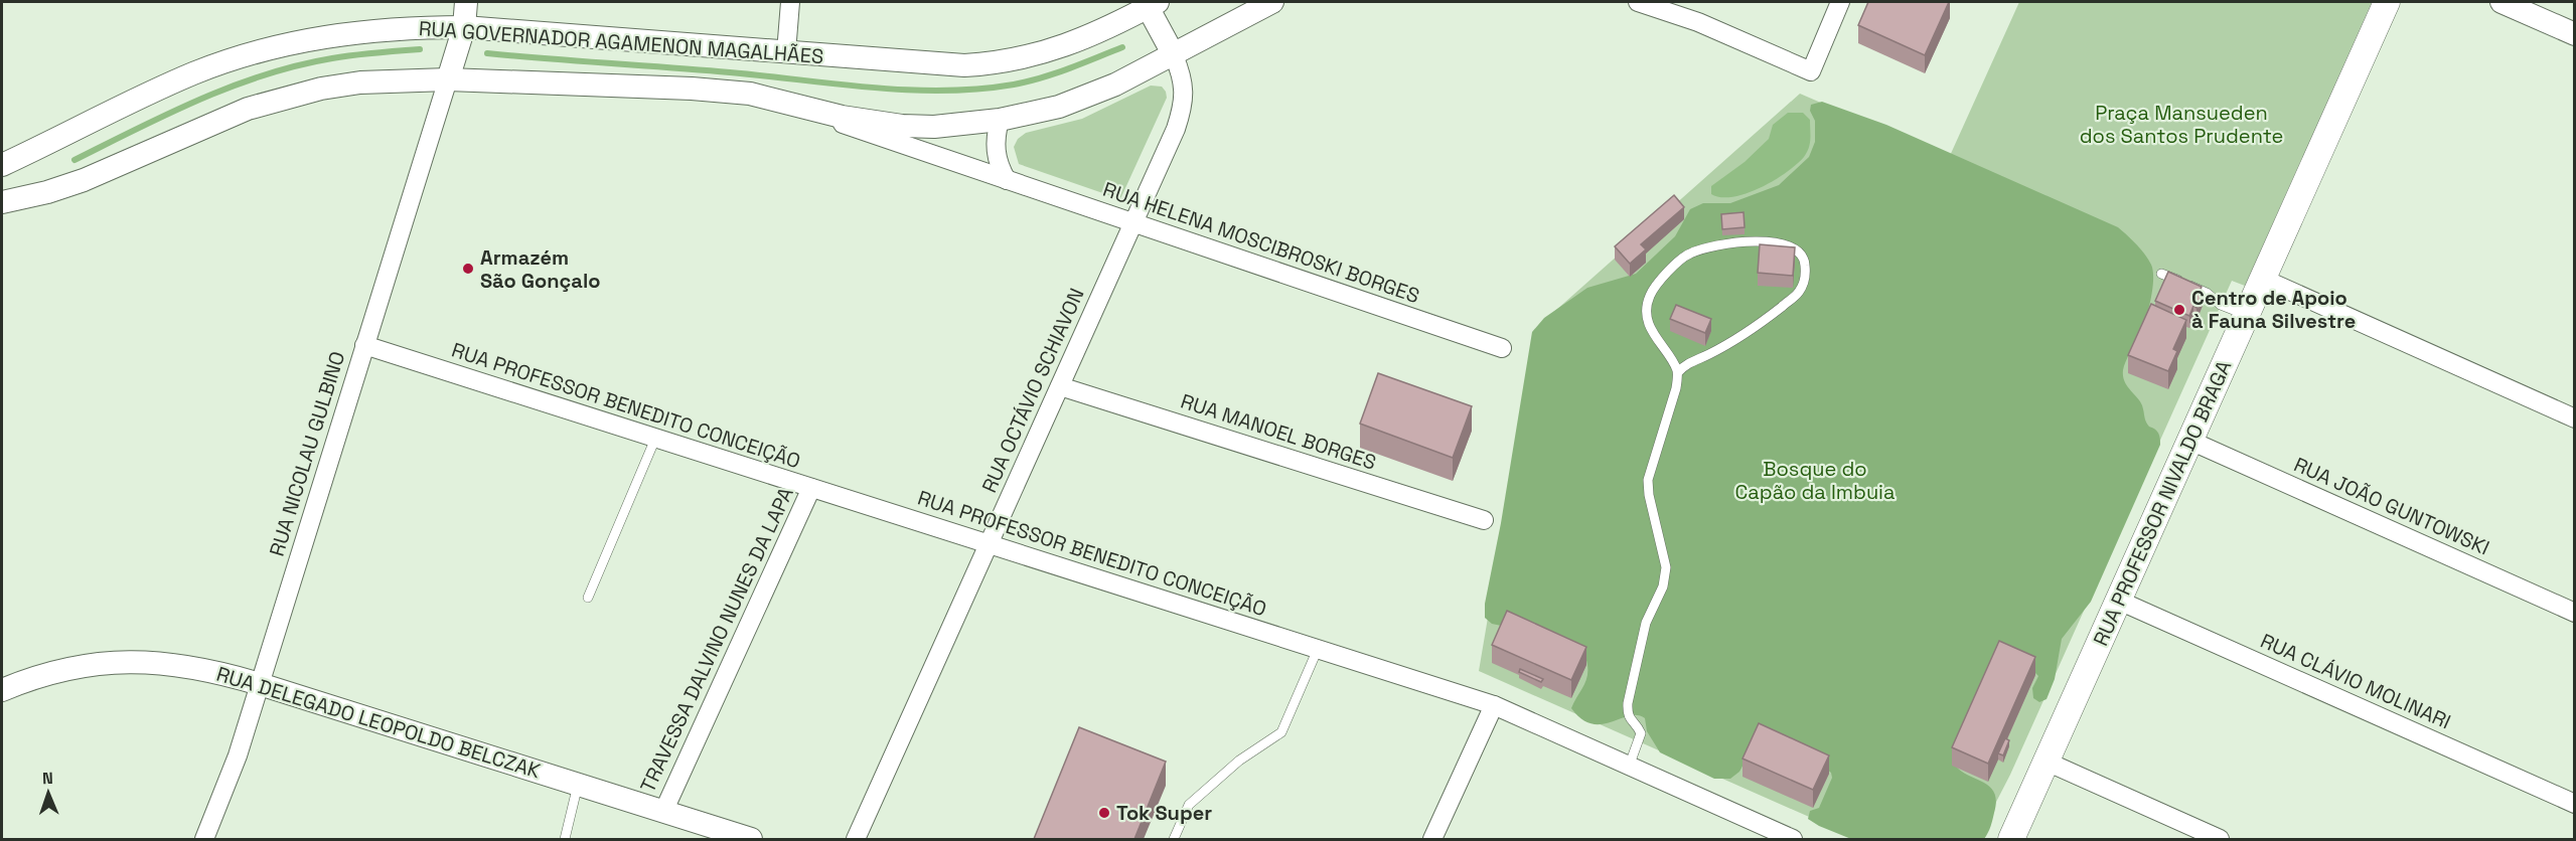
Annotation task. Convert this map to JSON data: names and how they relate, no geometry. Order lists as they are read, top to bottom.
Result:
{
  "streets": {
    "main road": ["RUA PROFESSOR NIVALDO BRAGA"],
    "street": [
      "RUA GOVERNADOR AGAMENON MAGALHÃES",
      "RUA HELENA MOSCIBROSKI BORGES",
      "RUA OCTÁVIO SCHIAVON",
      "RUA PROFESSOR BENEDITO CONCEIÇÃO",
      "RUA MANOEL BORGES",
      "RUA NICOLAU GULBINO",
      "RUA JOÃO GUNTOWSKI",
      "TRAVESSA DALVINO NUNES DA LAPA",
      "RUA CLÁVIO MOLINARI",
      "RUA DELEGADO LEOPOLDO BELCZAK"
    ]
  },
  "crossings": [
    ["RUA GOVERNADOR AGAMENON MAGALHÃES", "RUA HELENA MOSCIBROSKI BORGES"],
    ["RUA GOVERNADOR AGAMENON MAGALHÃES", "RUA OCTÁVIO SCHIAVON"],
    ["RUA GOVERNADOR AGAMENON MAGALHÃES", "RUA NICOLAU GULBINO"],
    ["RUA HELENA MOSCIBROSKI BORGES", "RUA OCTÁVIO SCHIAVON"],
    ["RUA OCTÁVIO SCHIAVON", "RUA PROFESSOR BENEDITO CONCEIÇÃO"],
    ["RUA OCTÁVIO SCHIAVON", "RUA MANOEL BORGES"],
    ["RUA PROFESSOR BENEDITO CONCEIÇÃO", "RUA NICOLAU GULBINO"],
    ["RUA PROFESSOR BENEDITO CONCEIÇÃO", "TRAVESSA DALVINO NUNES DA LAPA"],
    ["RUA NICOLAU GULBINO", "RUA DELEGADO LEOPOLDO BELCZAK"],
    ["RUA PROFESSOR NIVALDO BRAGA", "RUA JOÃO GUNTOWSKI"],
    ["RUA PROFESSOR NIVALDO BRAGA", "RUA CLÁVIO MOLINARI"],
    ["TRAVESSA DALVINO NUNES DA LAPA", "RUA DELEGADO LEOPOLDO BELCZAK"]
  ],
  "parks": ["Praça Mansueden dos Santos Prudente", "Bosque do Capão da Imbuia"],
  "places": ["Armazém São Gonçalo", "Centro de Apoio à Fauna Silvestre", "Tok Super"],
  "north": "top"
}
